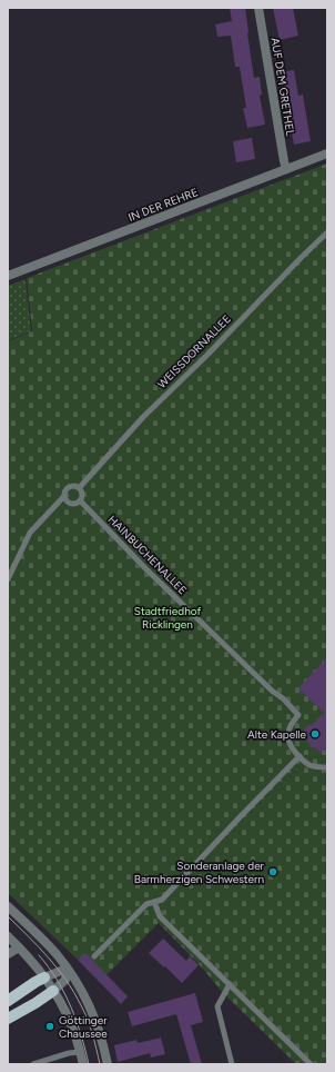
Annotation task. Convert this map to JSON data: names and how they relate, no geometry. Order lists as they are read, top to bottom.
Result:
{
  "streets": {
    "street": ["AUF DEM GRETHEL", "IN DER REHRE"],
    "lane": ["WEISSDORNALLEE", "HAINBUCHENALLEE"]
  },
  "crossings": [
    ["AUF DEM GRETHEL", "IN DER REHRE"],
    ["WEISSDORNALLEE", "HAINBUCHENALLEE"]
  ],
  "parks": ["Stadtfriedhof Ricklingen"],
  "places": ["Alte Kapelle", "Sonderanlage der Barmherzigen Schwestern", "Göttinger Chaussee"]
}
